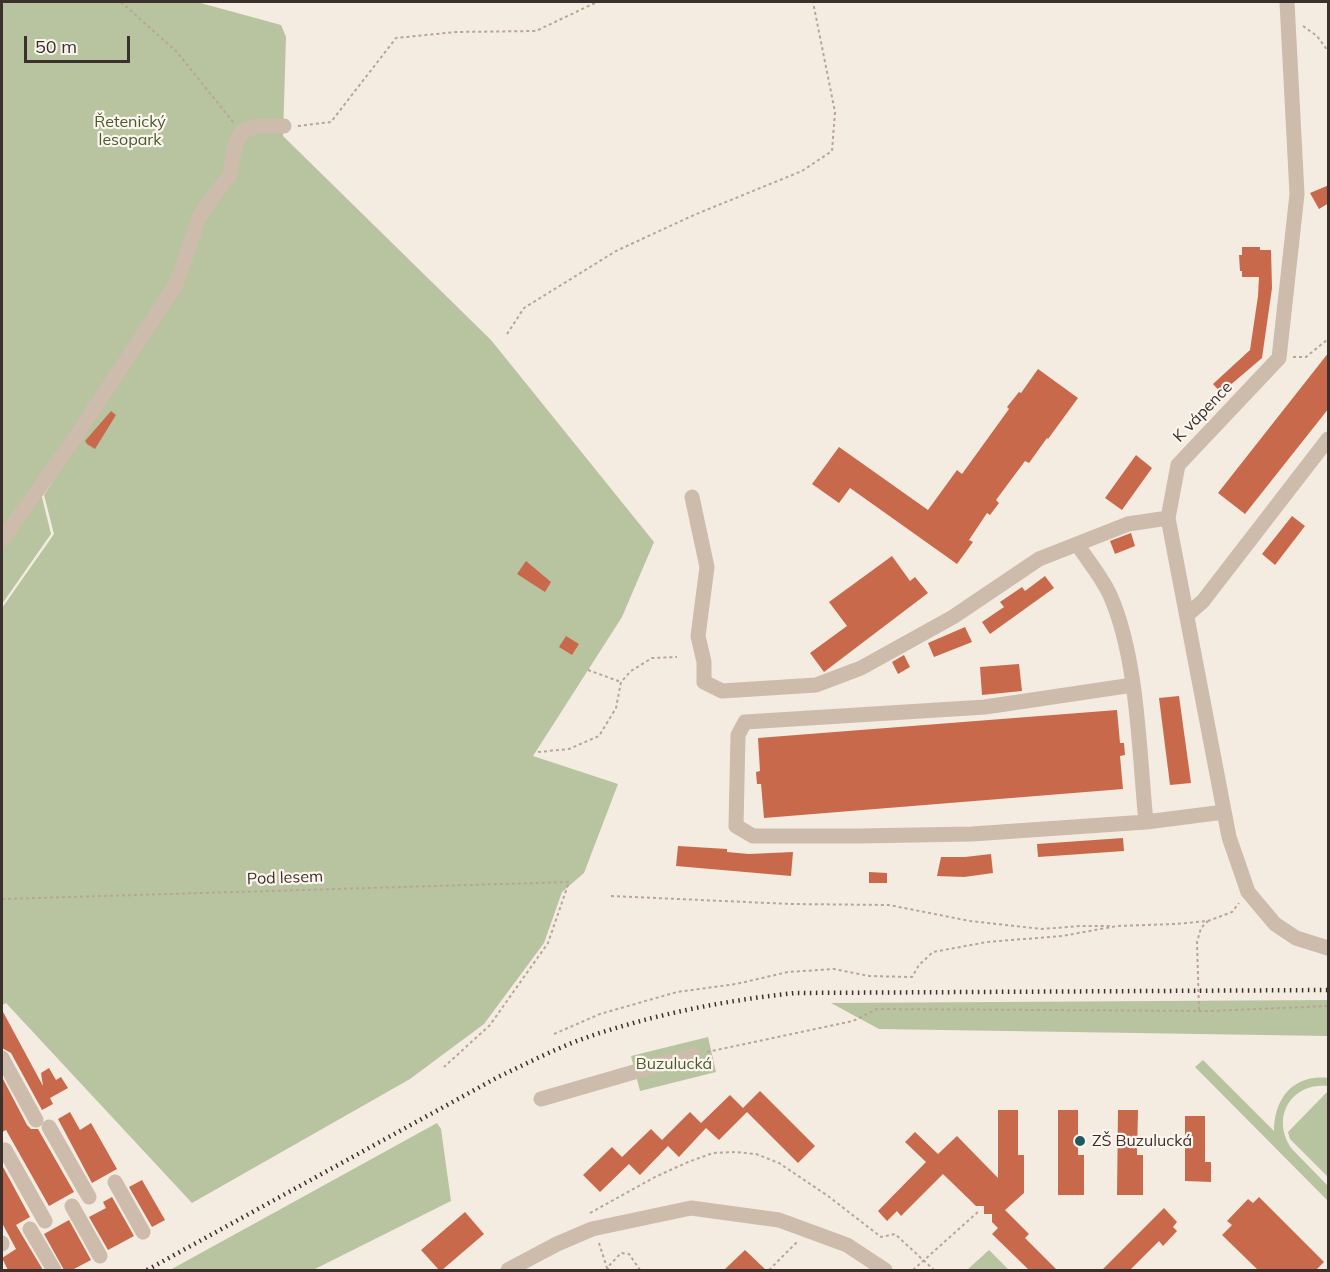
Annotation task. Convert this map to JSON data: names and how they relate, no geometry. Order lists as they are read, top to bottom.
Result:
{
  "streets": {
    "street": ["K vápence"],
    "path": ["Pod lesem"]
  },
  "parks": ["Řetenický lesopark", "Buzulucká"],
  "places": ["ZŠ Buzulucká"],
  "scale_bar": "50 m"
}
